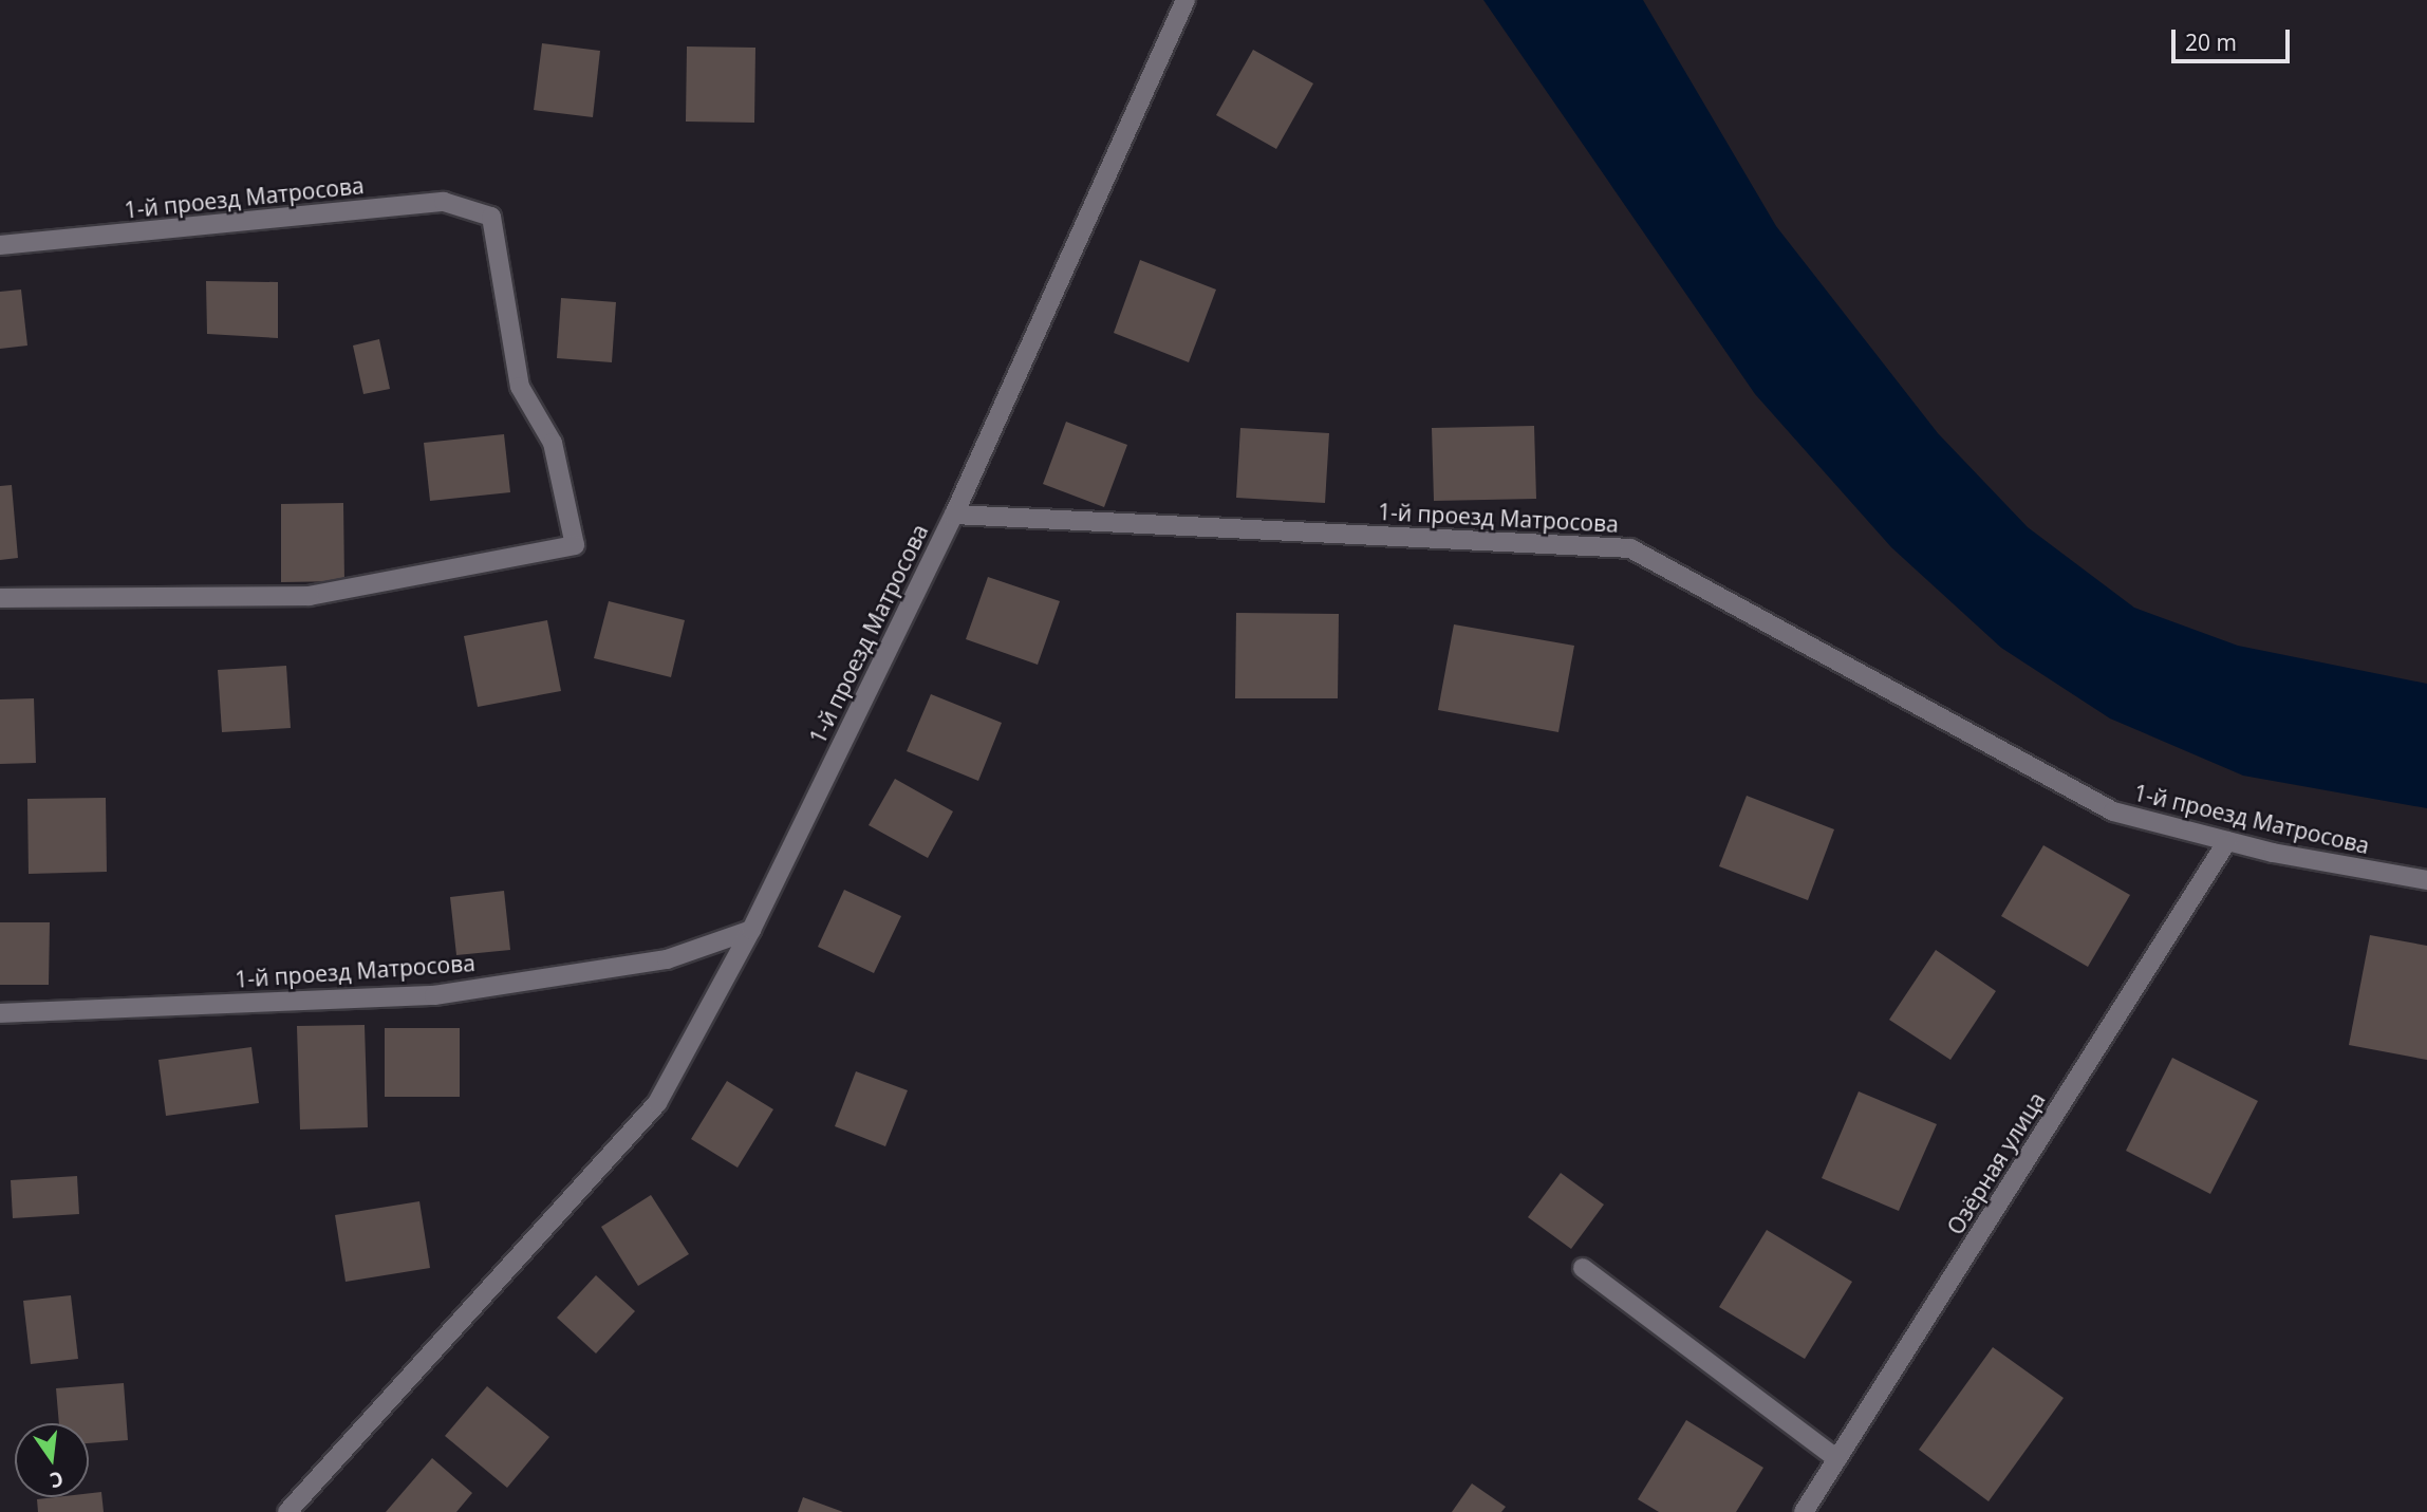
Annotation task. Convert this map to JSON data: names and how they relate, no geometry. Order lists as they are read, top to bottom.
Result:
{
  "streets": {
    "street": ["1-й проезд Матросова", "Озёрная улица"]
  },
  "crossings": [
    ["1-й проезд Матросова", "Озёрная улица"]
  ],
  "scale_bar": "20 m",
  "north": "bottom"
}
